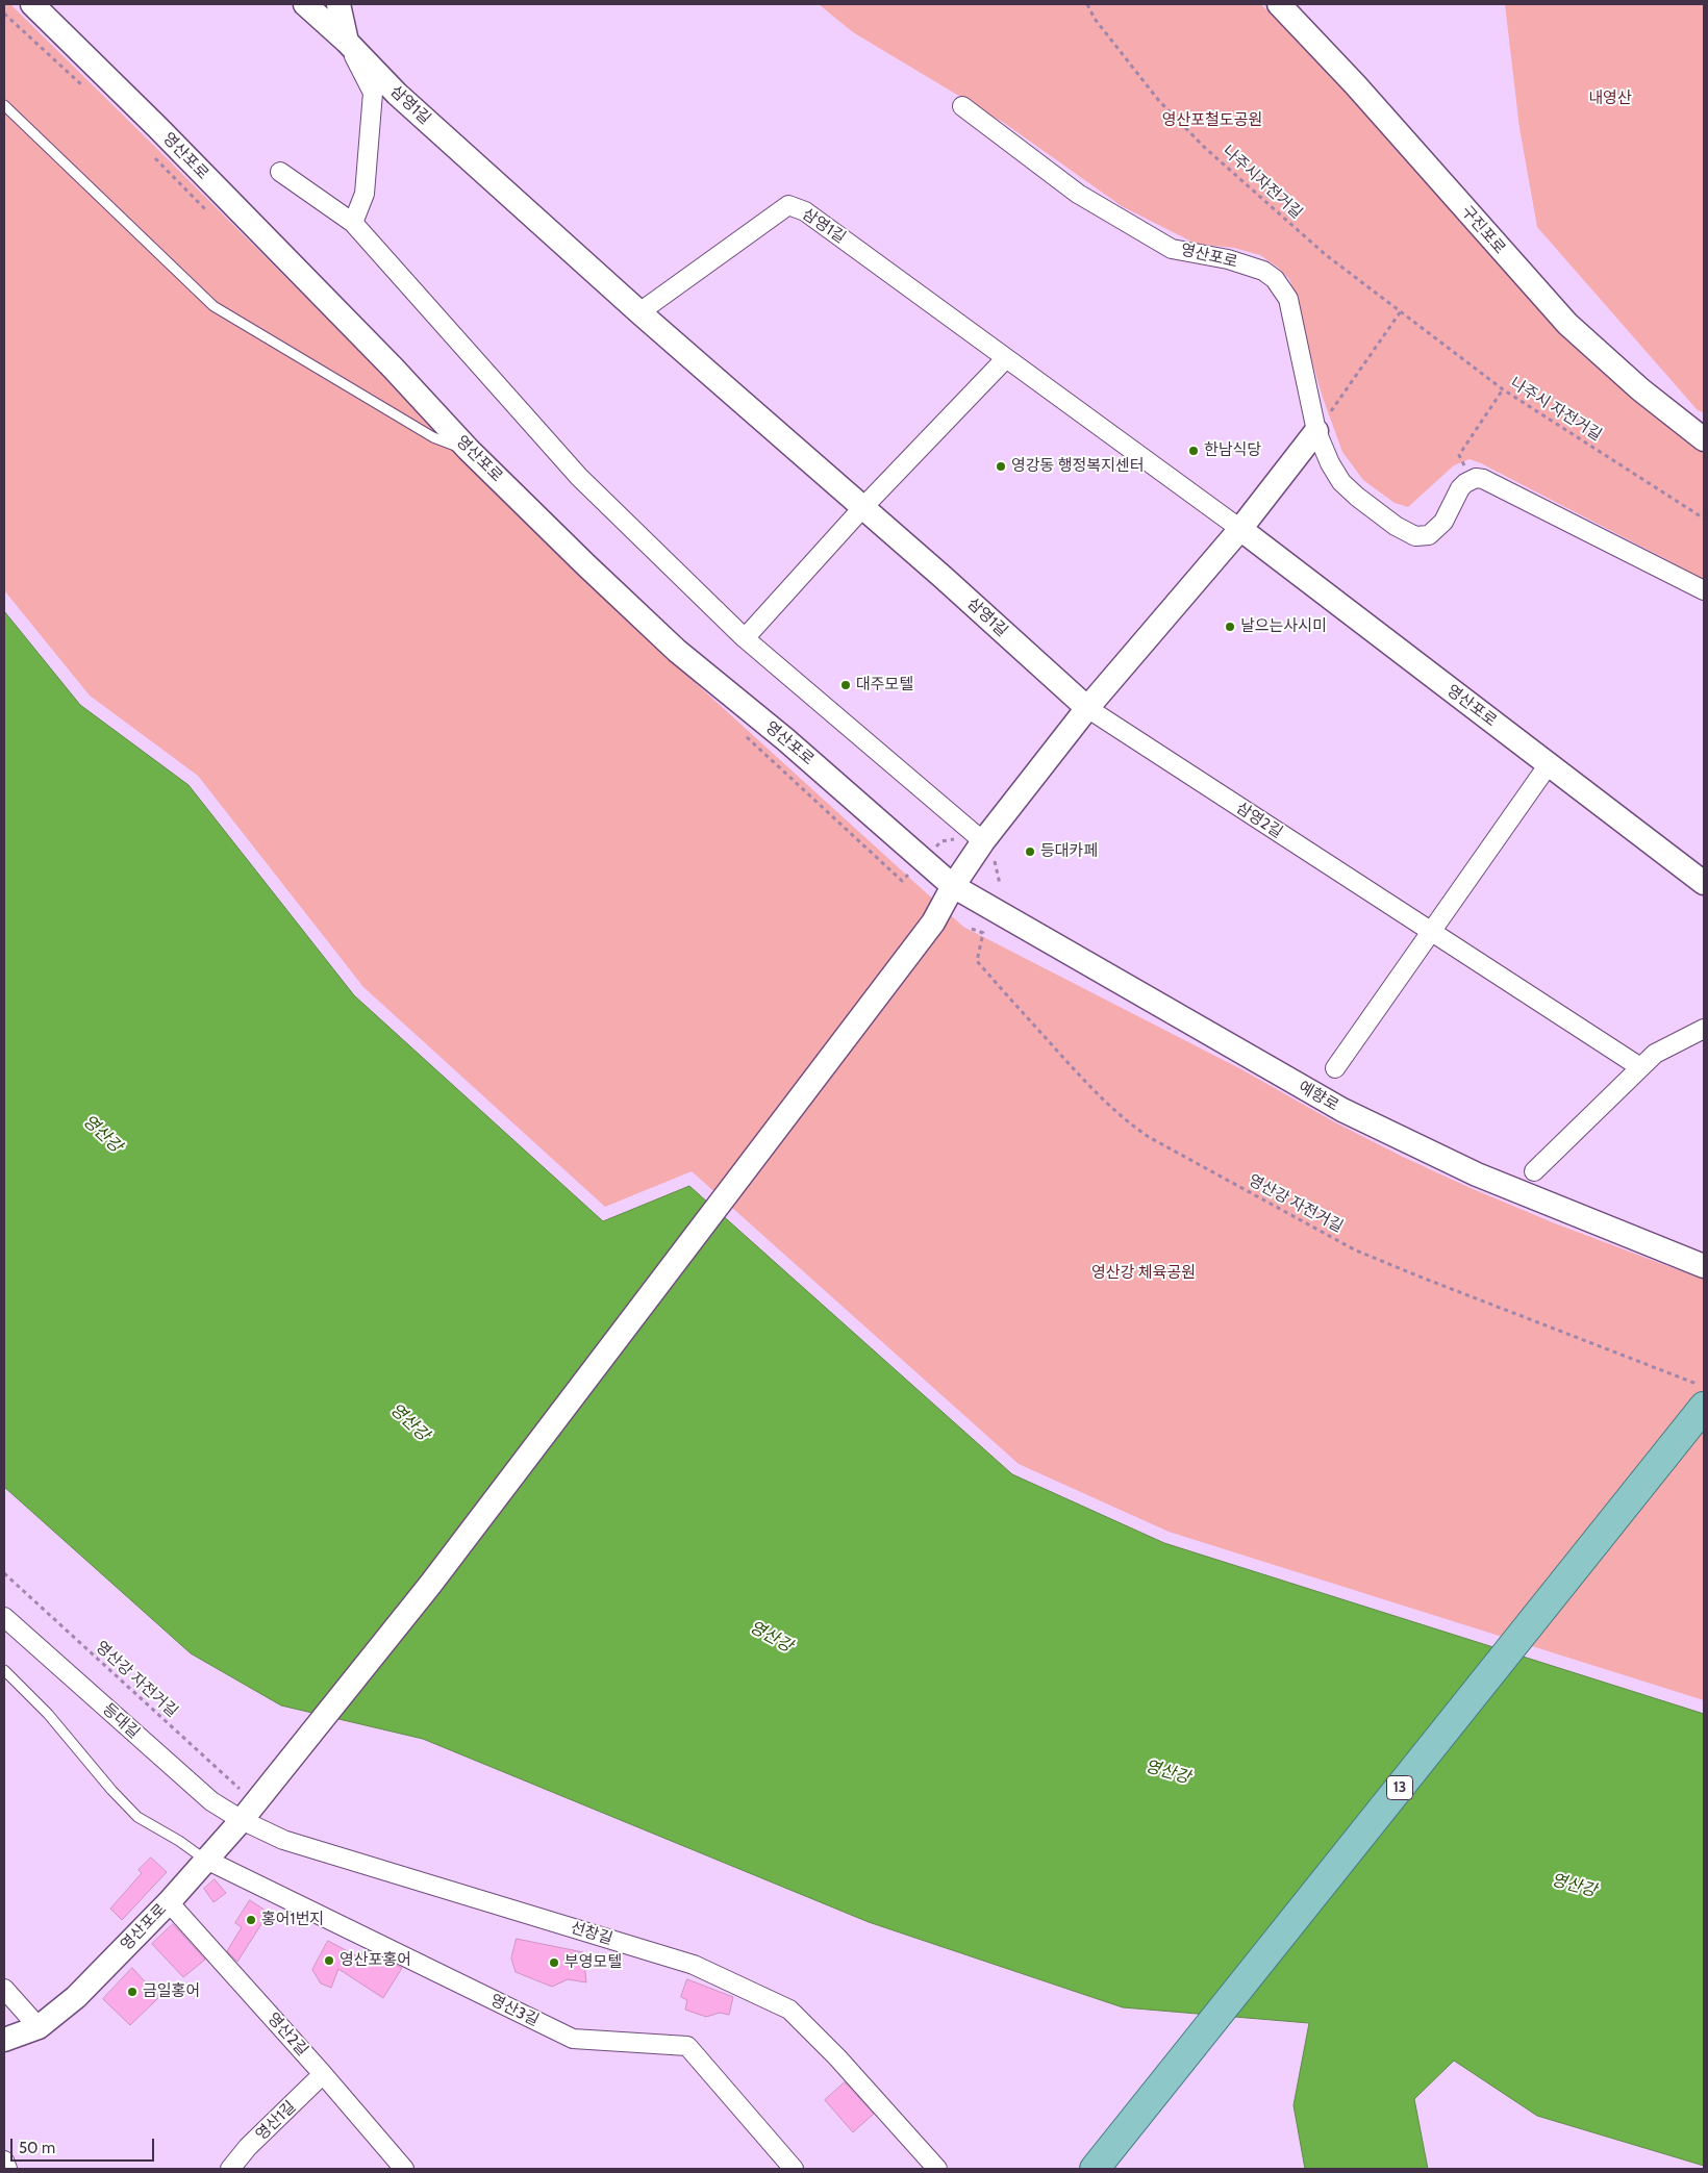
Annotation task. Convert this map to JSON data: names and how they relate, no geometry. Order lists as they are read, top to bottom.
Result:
{
  "streets": {
    "main road": ["13"],
    "street": [
      "삼영1길",
      "영산포로",
      "구진포로",
      "삼영2길",
      "예향로",
      "등대길",
      "선창길",
      "영산3길",
      "영산2길",
      "영산1길"
    ],
    "path": ["나주시자전거길", "나주시 자전거길", "영산강 자전거길"]
  },
  "crossings": [
    ["삼영1길", "영산포로"],
    ["삼영1길", "삼영2길"],
    ["영산포로", "예향로"],
    ["영산포로", "영산강 자전거길"],
    ["영산포로", "등대길"],
    ["영산포로", "선창길"],
    ["영산포로", "영산3길"],
    ["영산포로", "영산2길"],
    ["나주시자전거길", "나주시 자전거길"],
    ["등대길", "선창길"],
    ["영산2길", "영산1길"]
  ],
  "water": ["영산강"],
  "parks": ["내영산", "영산포철도공원", "영산강 체육공원"],
  "places": [
    "한남식당",
    "영강동 행정복지센터",
    "날으는사시미",
    "대주모텔",
    "등대카페",
    "홍어1번지",
    "영산포홍어",
    "부영모텔",
    "금일홍어"
  ],
  "scale_bar": "50 m"
}
